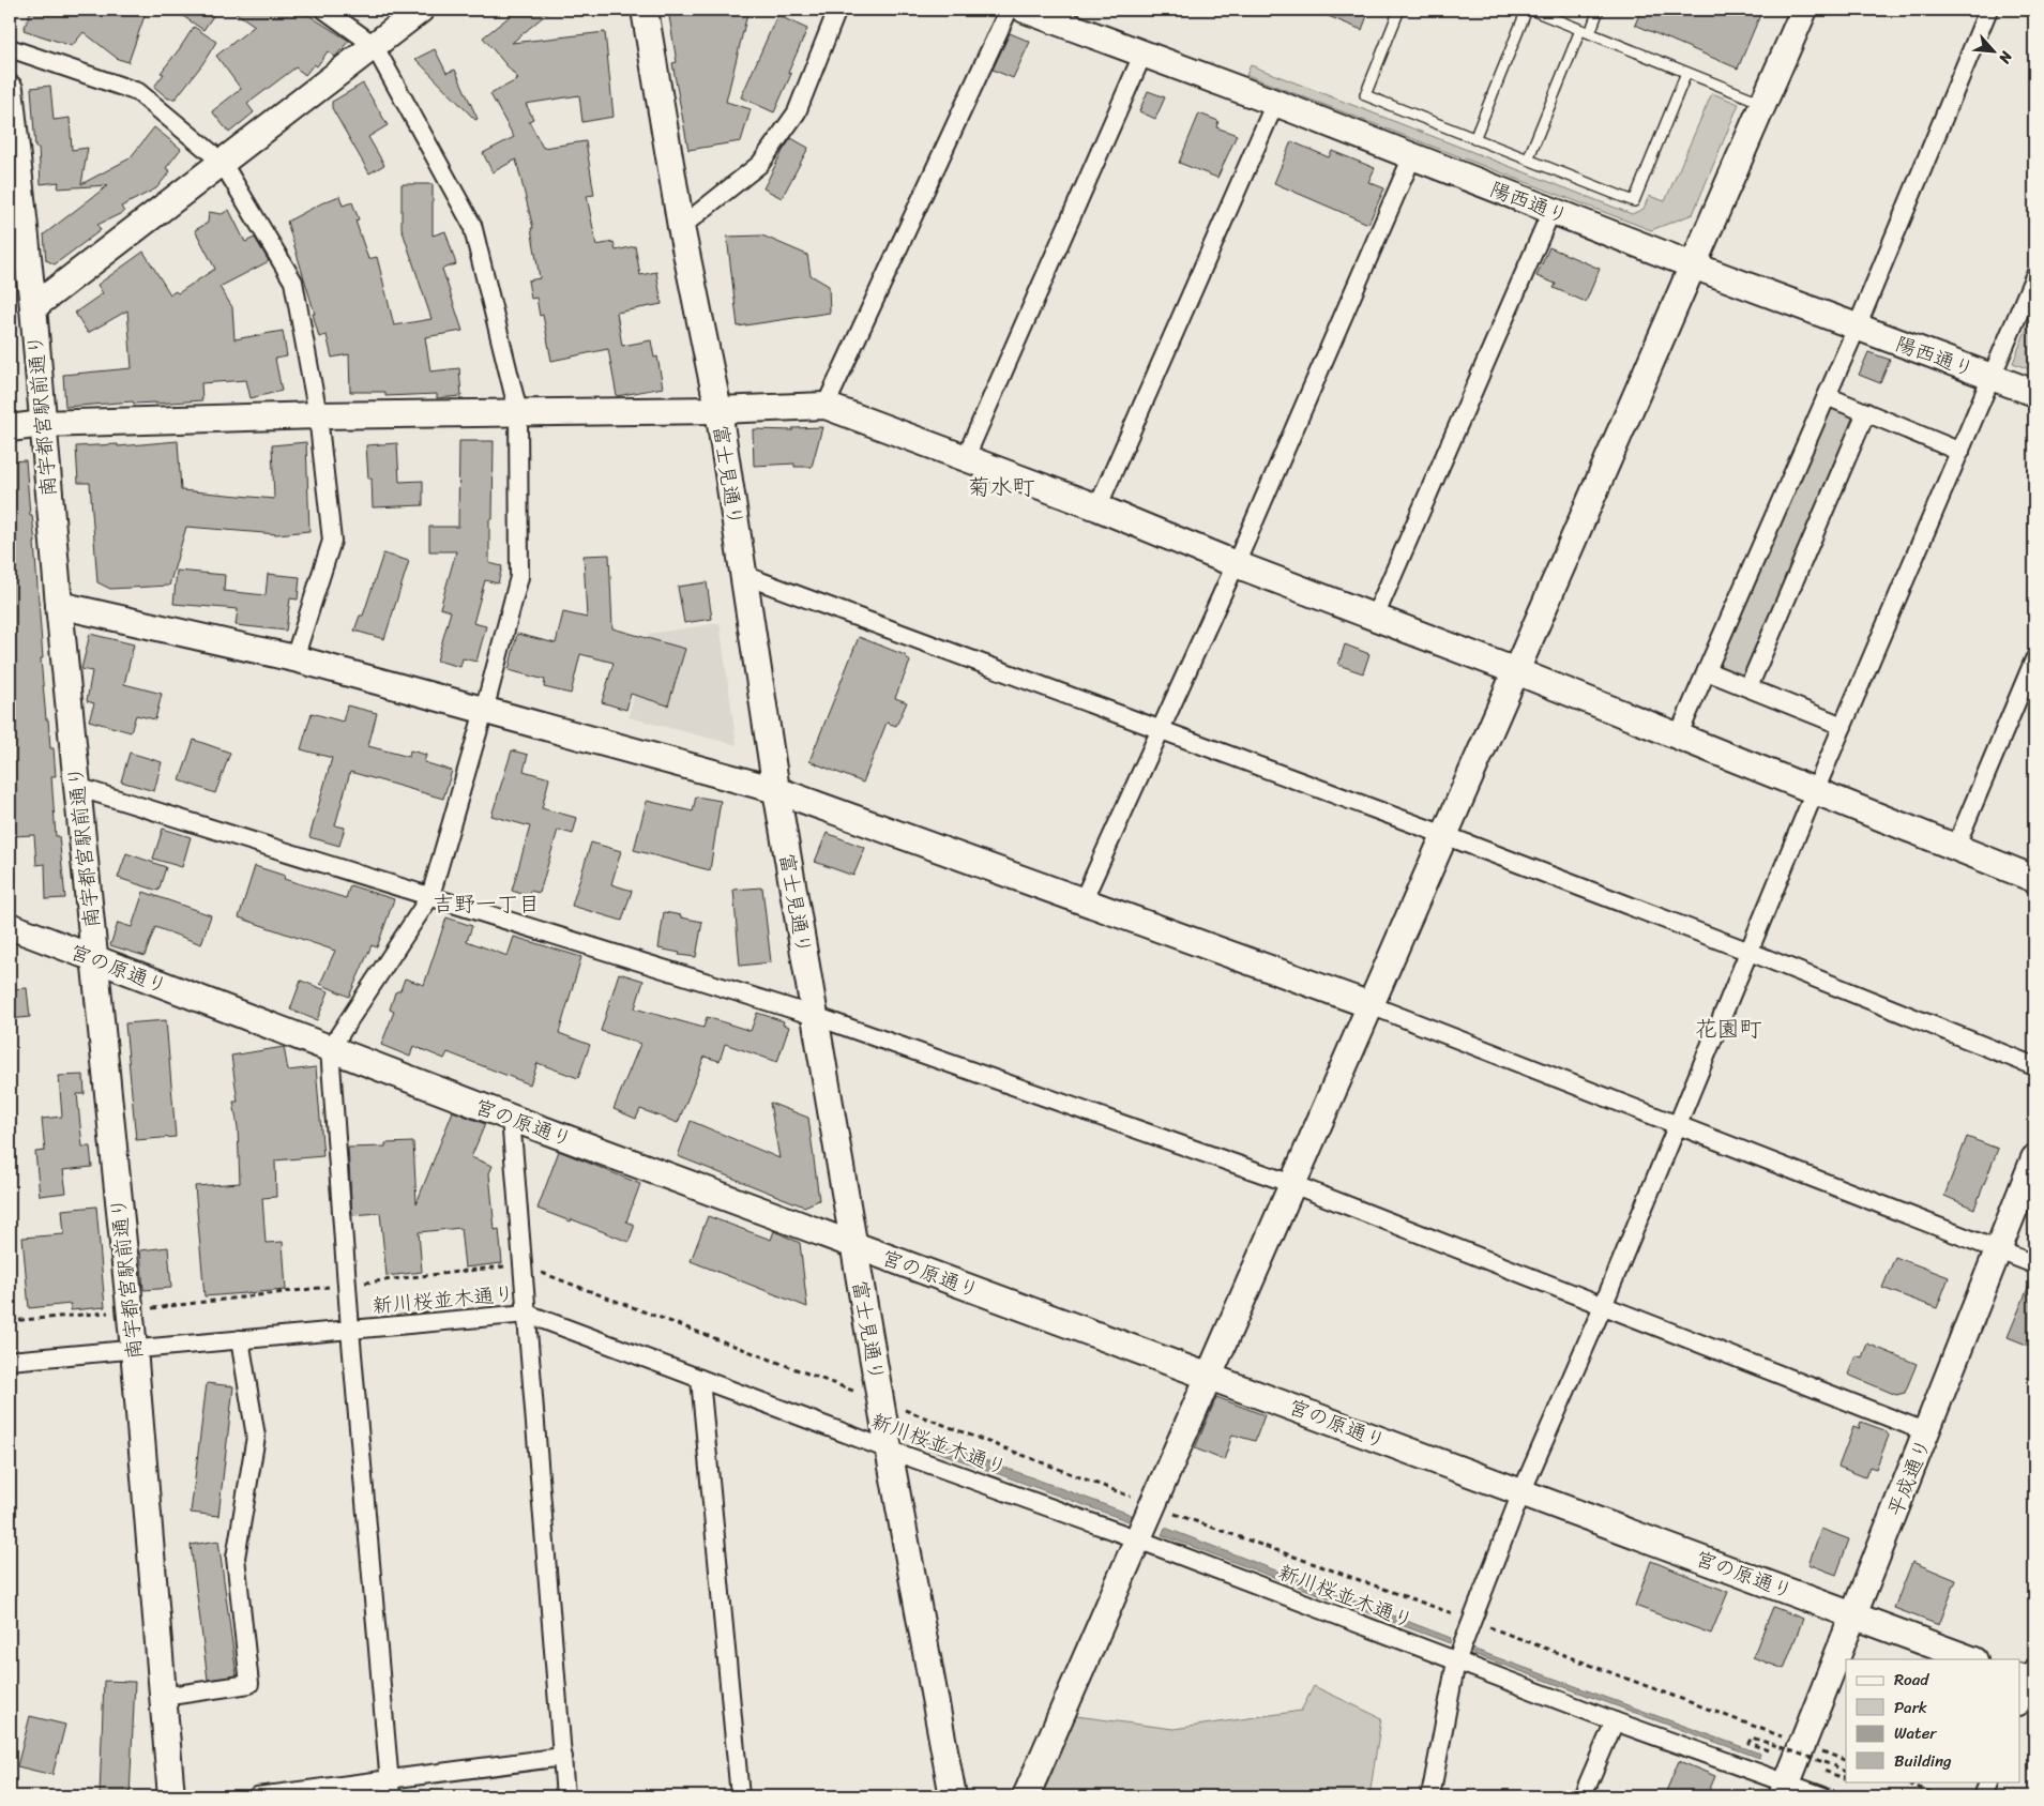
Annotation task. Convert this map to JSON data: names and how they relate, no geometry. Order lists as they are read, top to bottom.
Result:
{
  "streets": {
    "street": [
      "陽西通り",
      "南宇都宮駅前通り",
      "富士見通り",
      "宮の原通り",
      "新川桜並木通り",
      "平成通り"
    ]
  },
  "crossings": [
    ["南宇都宮駅前通り", "宮の原通り"],
    ["南宇都宮駅前通り", "新川桜並木通り"],
    ["富士見通り", "宮の原通り"],
    ["富士見通り", "新川桜並木通り"],
    ["宮の原通り", "平成通り"],
    ["新川桜並木通り", "平成通り"]
  ],
  "districts": ["菊水町", "吉野一丁目", "花園町"],
  "legend": [
    "Road",
    "Park",
    "Water",
    "Building"
  ],
  "north": "bottom right"
}
